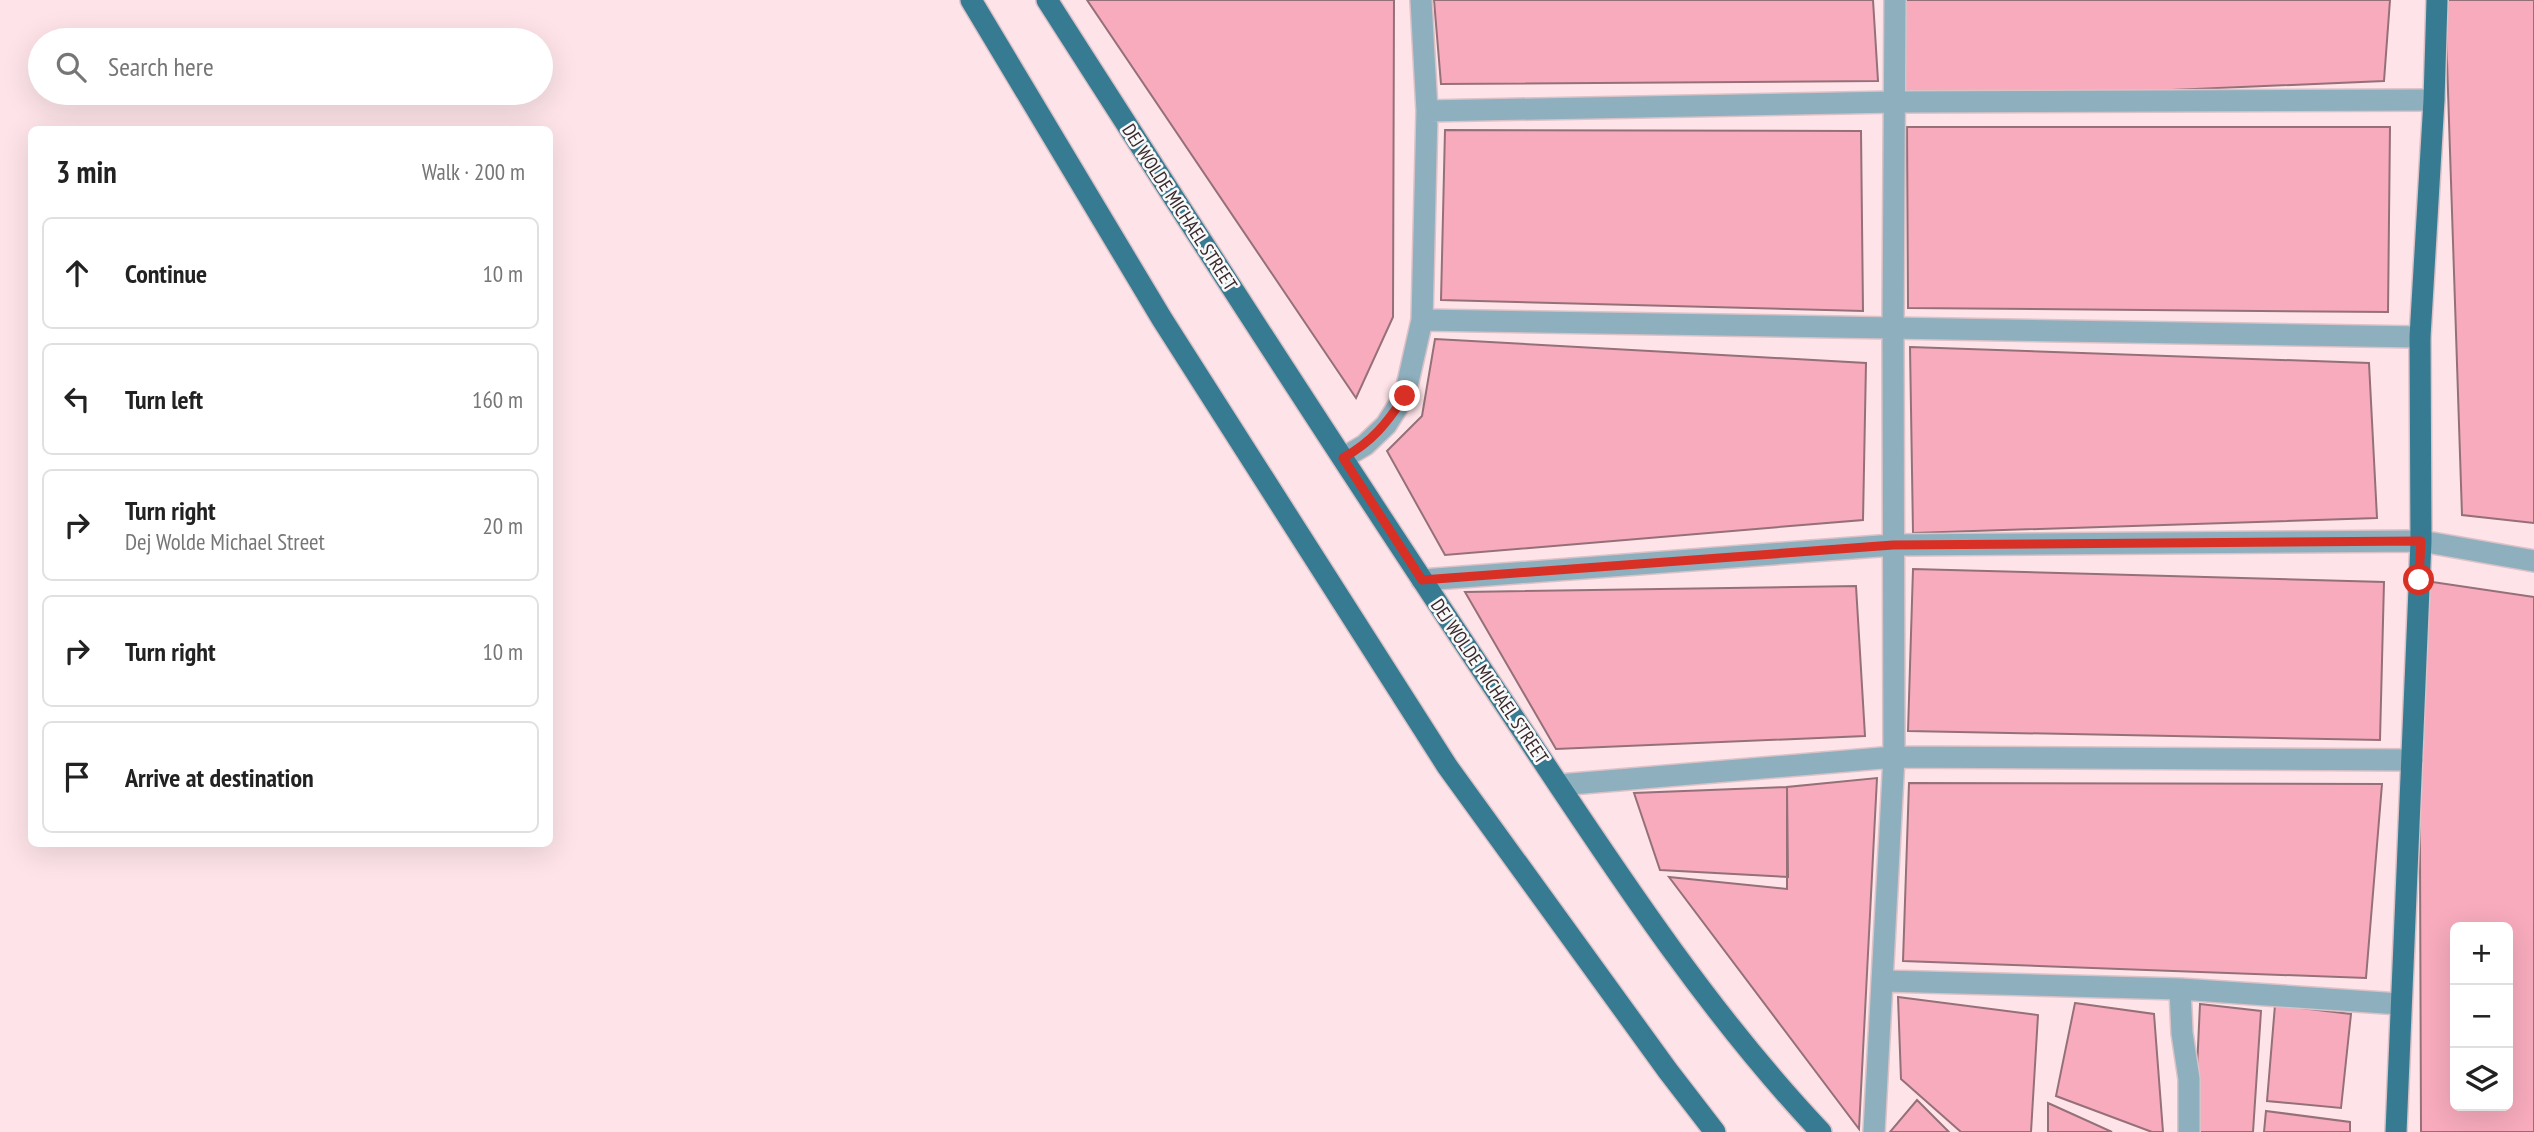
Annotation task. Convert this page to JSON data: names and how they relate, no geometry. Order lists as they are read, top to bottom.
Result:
{
  "streets": {
    "main road": ["DEJ WOLDE MICHAEL STREET"]
  },
  "page": {
    "search": "Search here",
    "heading": ["3 min", "Walk · 200 m"],
    "list": [
      ["Continue", "10 m"],
      ["Turn left", "160 m"],
      ["Turn right", "Dej Wolde Michael Street", "20 m"],
      ["Turn right", "10 m"],
      "Arrive at destination"
    ],
    "map_buttons": ["+", "−"]
  }
}
